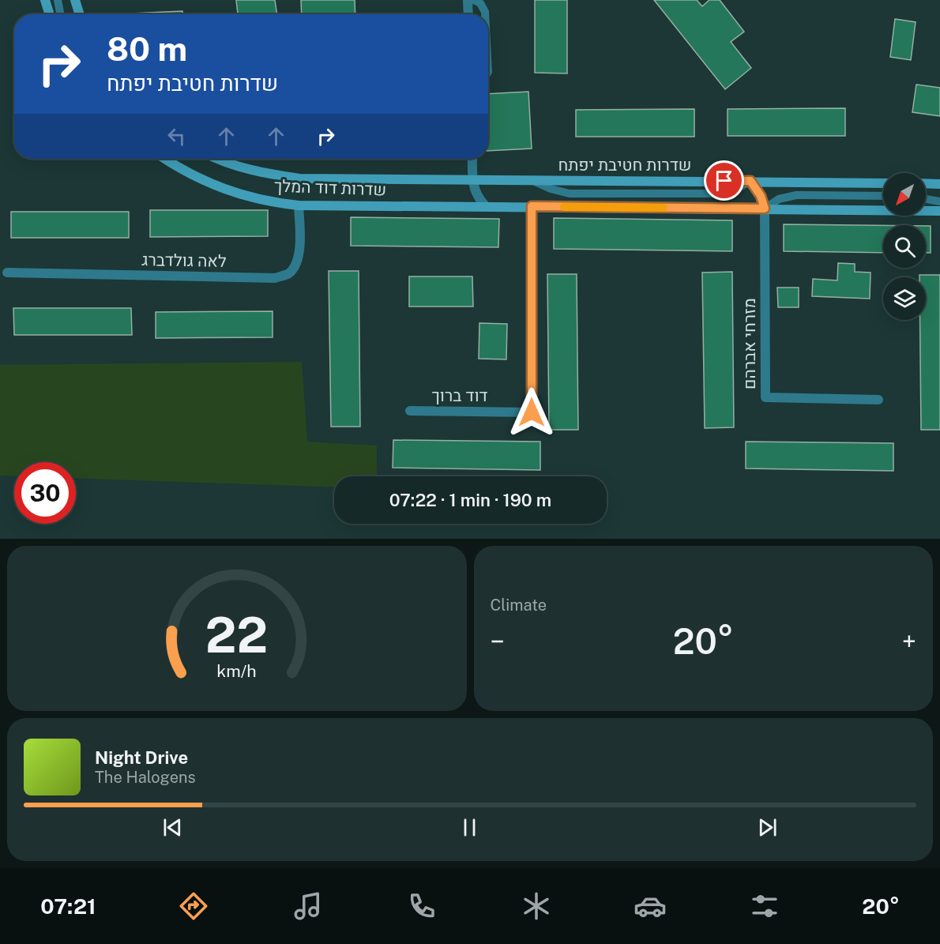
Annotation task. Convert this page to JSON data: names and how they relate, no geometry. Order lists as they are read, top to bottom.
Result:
{
  "streets": {
    "main road": ["שדרות חטיבת יפתח", "שדרות דוד המלך"],
    "street": ["לאה גולדברג", "מזרחי אברהם", "דוד ברוך"]
  },
  "crossings": [
    ["שדרות חטיבת יפתח", "שדרות דוד המלך"],
    ["שדרות חטיבת יפתח", "מזרחי אברהם"],
    ["שדרות דוד המלך", "לאה גולדברג"]
  ],
  "north": "bottom left",
  "page": {
    "turn": ["80 m", "שדרות חטיבת יפתח"],
    "limit": "30",
    "trip": "07:22 · 1 min · 190 m",
    "tile": "Climate",
    "heat": ["−", "20°", "+"],
    "song": ["Night Drive", "The Halogens"],
    "tabs": ["07:21", "20°"],
    "gauge": ["22", "km/h"]
  }
}
